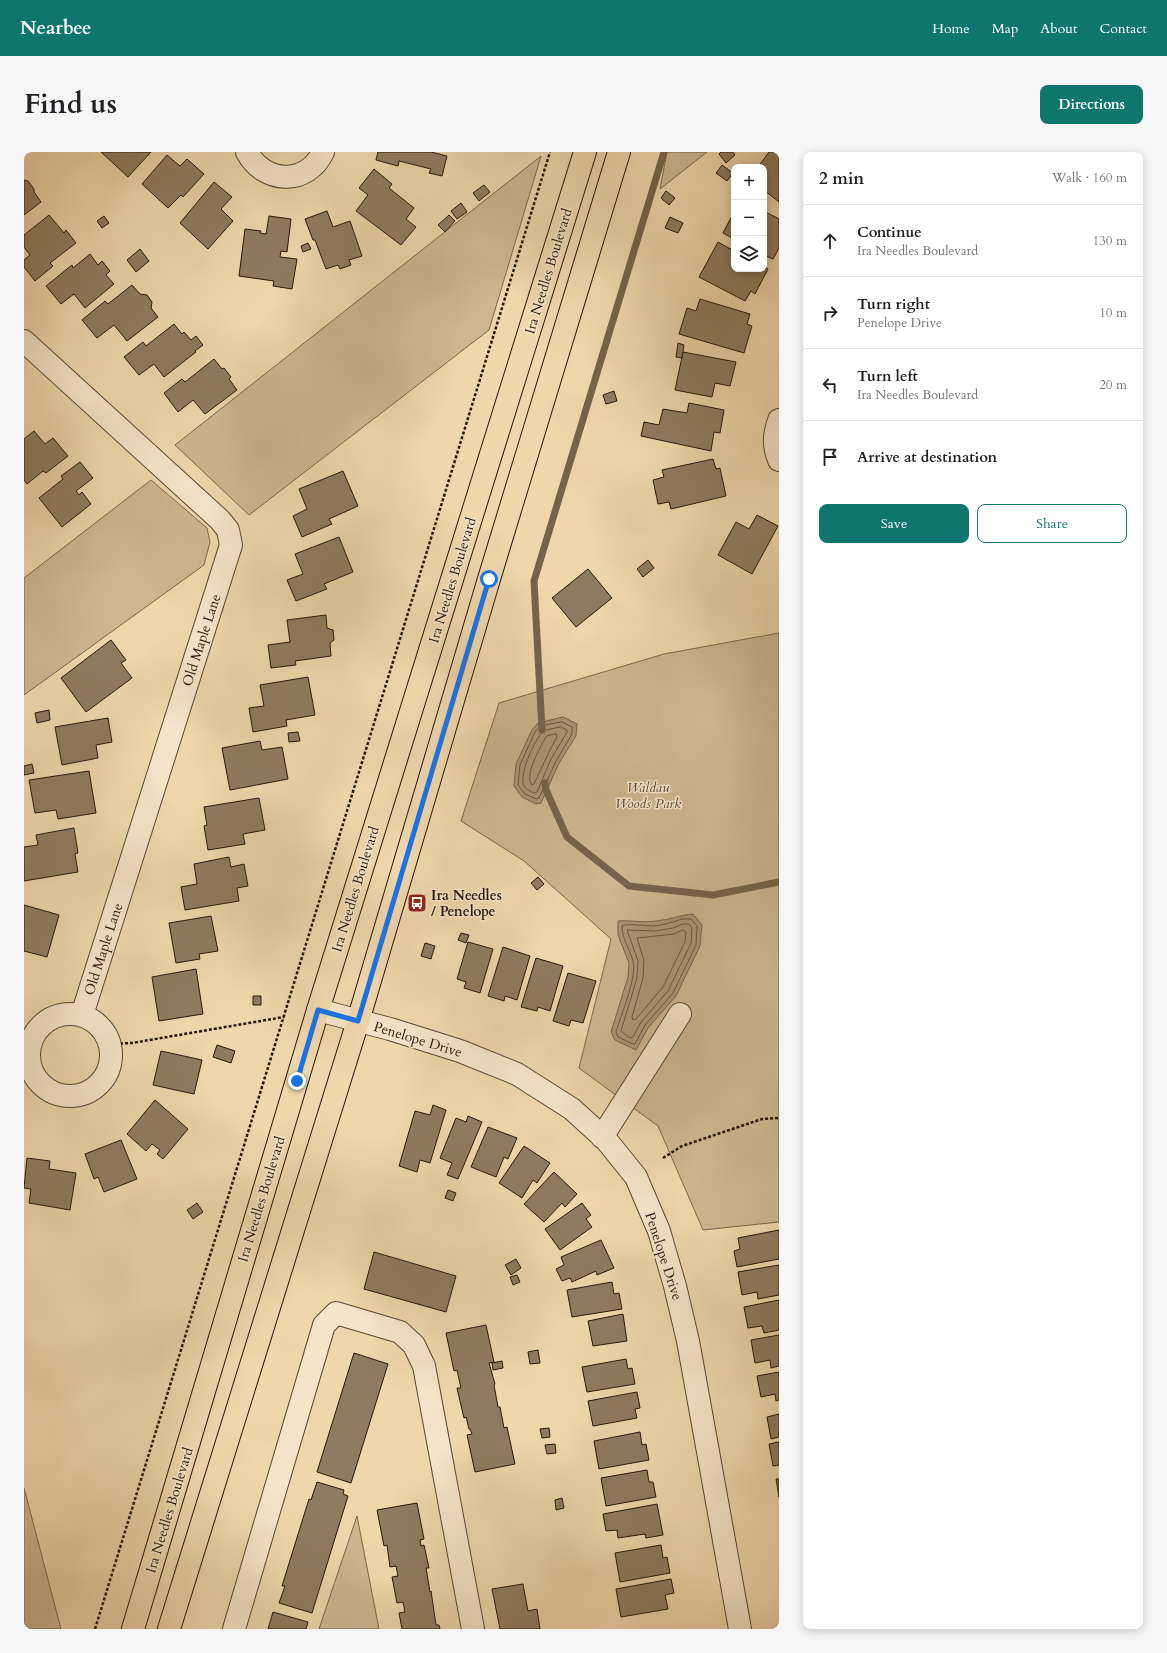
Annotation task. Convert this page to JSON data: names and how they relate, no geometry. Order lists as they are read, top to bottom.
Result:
{
  "streets": {
    "main road": ["Ira Needles Boulevard"],
    "street": ["Old Maple Lane", "Penelope Drive"]
  },
  "crossings": [
    ["Ira Needles Boulevard", "Penelope Drive"]
  ],
  "parks": ["Waldau Woods Park"],
  "places": {
    "bus stop": ["Ira Needles / Penelope"]
  },
  "page": {
    "header": "Nearbee",
    "nav": [
      "Home",
      "Map",
      "About",
      "Contact"
    ],
    "title": "Find us",
    "buttons": [
      "Directions",
      ["Save", "Share"]
    ],
    "heading": ["2 min", "Walk · 160 m"],
    "map_buttons": ["+", "−"],
    "list": [
      ["Continue", "Ira Needles Boulevard", "130 m"],
      ["Turn right", "Penelope Drive", "10 m"],
      ["Turn left", "Ira Needles Boulevard", "20 m"],
      "Arrive at destination"
    ]
  }
}
